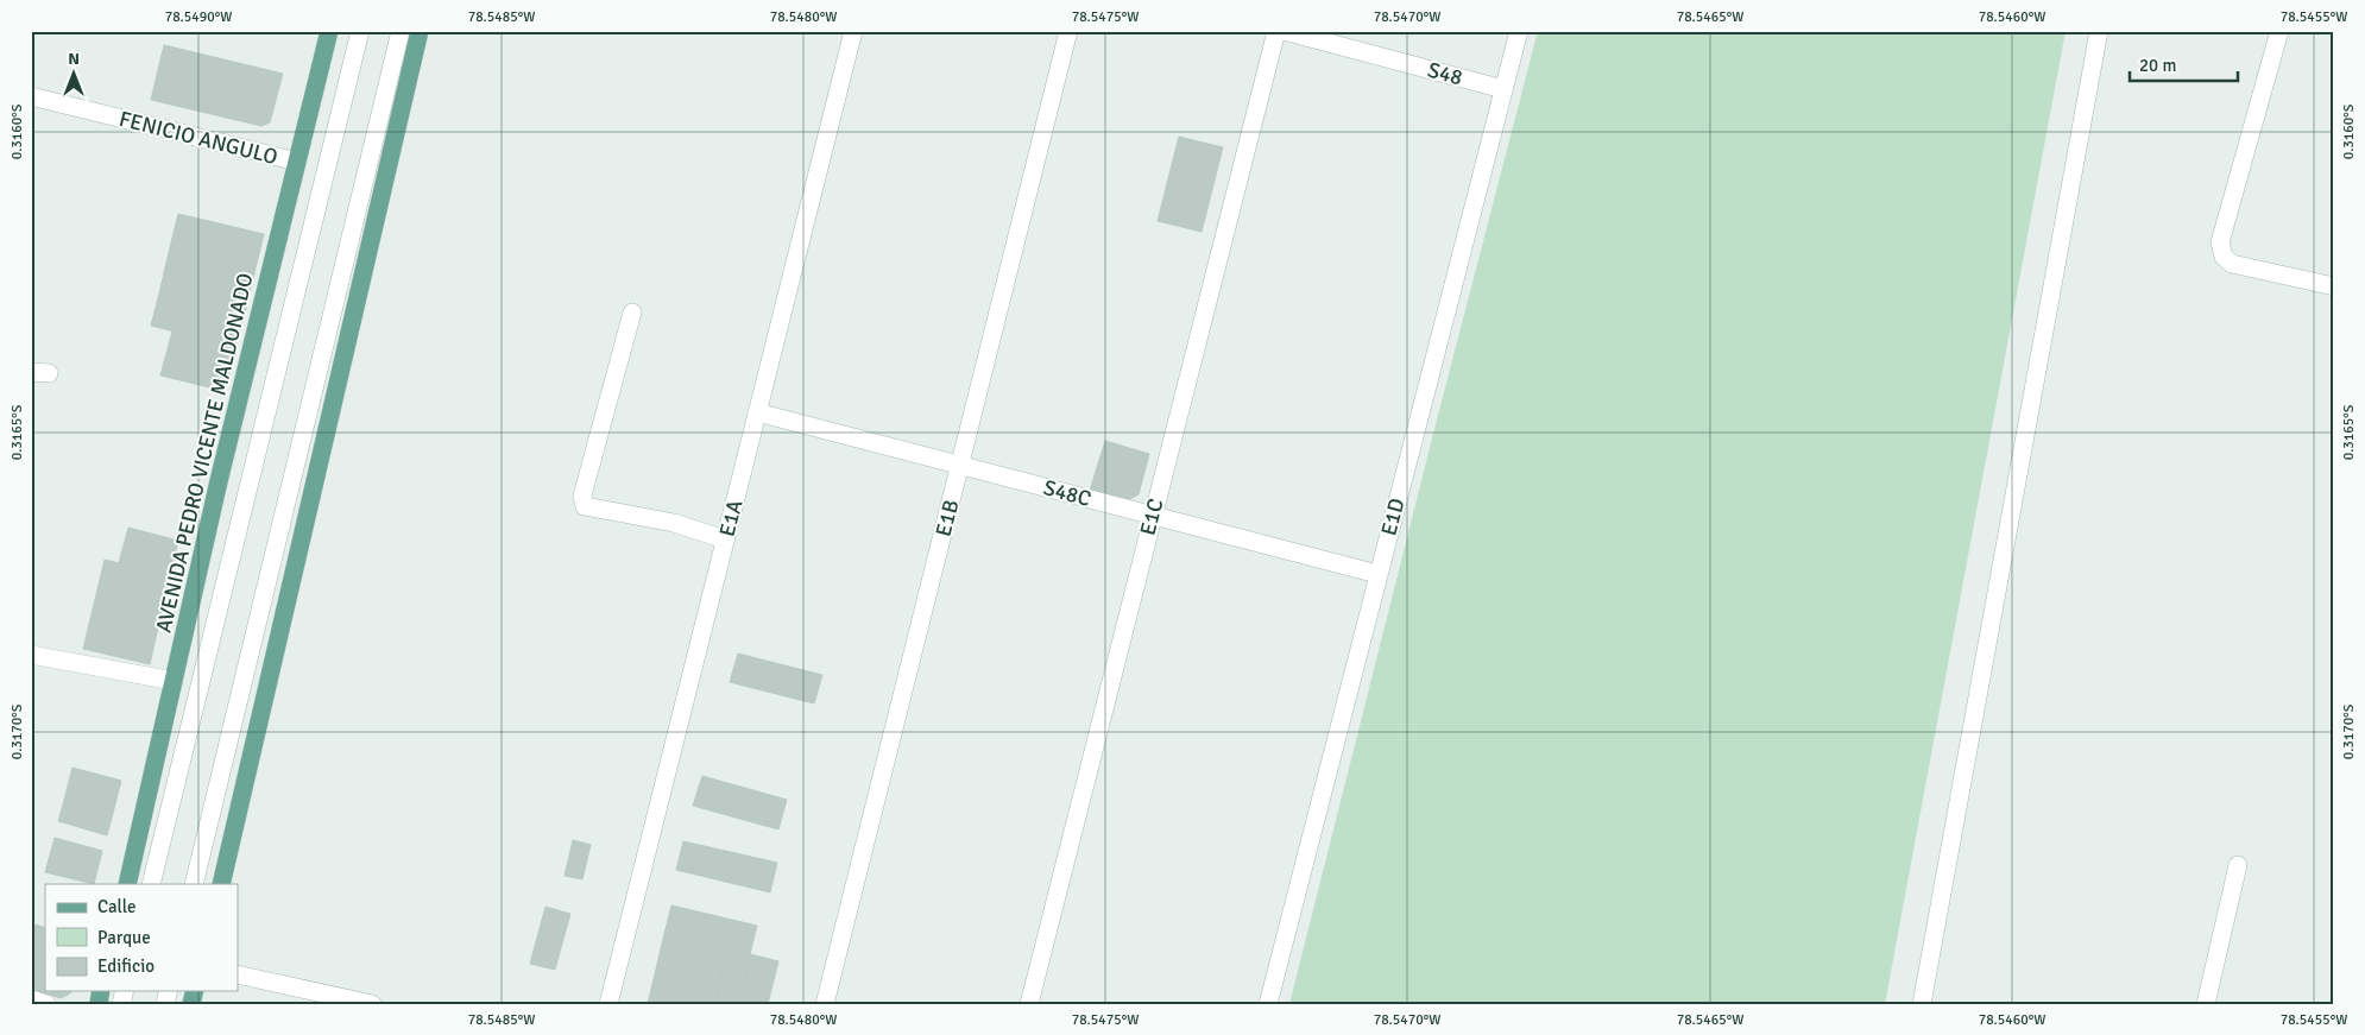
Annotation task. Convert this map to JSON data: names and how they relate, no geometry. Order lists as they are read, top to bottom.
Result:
{
  "streets": {
    "main road": ["AVENIDA PEDRO VICENTE MALDONADO"],
    "street": [
      "S48",
      "FENICIO ANGULO",
      "S48C",
      "E1C",
      "E1D",
      "E1A",
      "E1B"
    ]
  },
  "crossings": [
    ["S48", "E1D"],
    ["FENICIO ANGULO", "AVENIDA PEDRO VICENTE MALDONADO"],
    ["S48C", "E1C"],
    ["S48C", "E1D"],
    ["S48C", "E1A"],
    ["S48C", "E1B"]
  ],
  "legend": ["Calle", "Parque", "Edificio"],
  "scale_bar": "20 m",
  "north": "top",
  "coordinates": [
    "78.5490°W",
    "78.5485°W",
    "78.5480°W",
    "78.5475°W",
    "78.5470°W",
    "78.5465°W",
    "78.5460°W",
    "78.5455°W",
    "0.3160°S",
    "0.3165°S",
    "0.3170°S"
  ]
}
